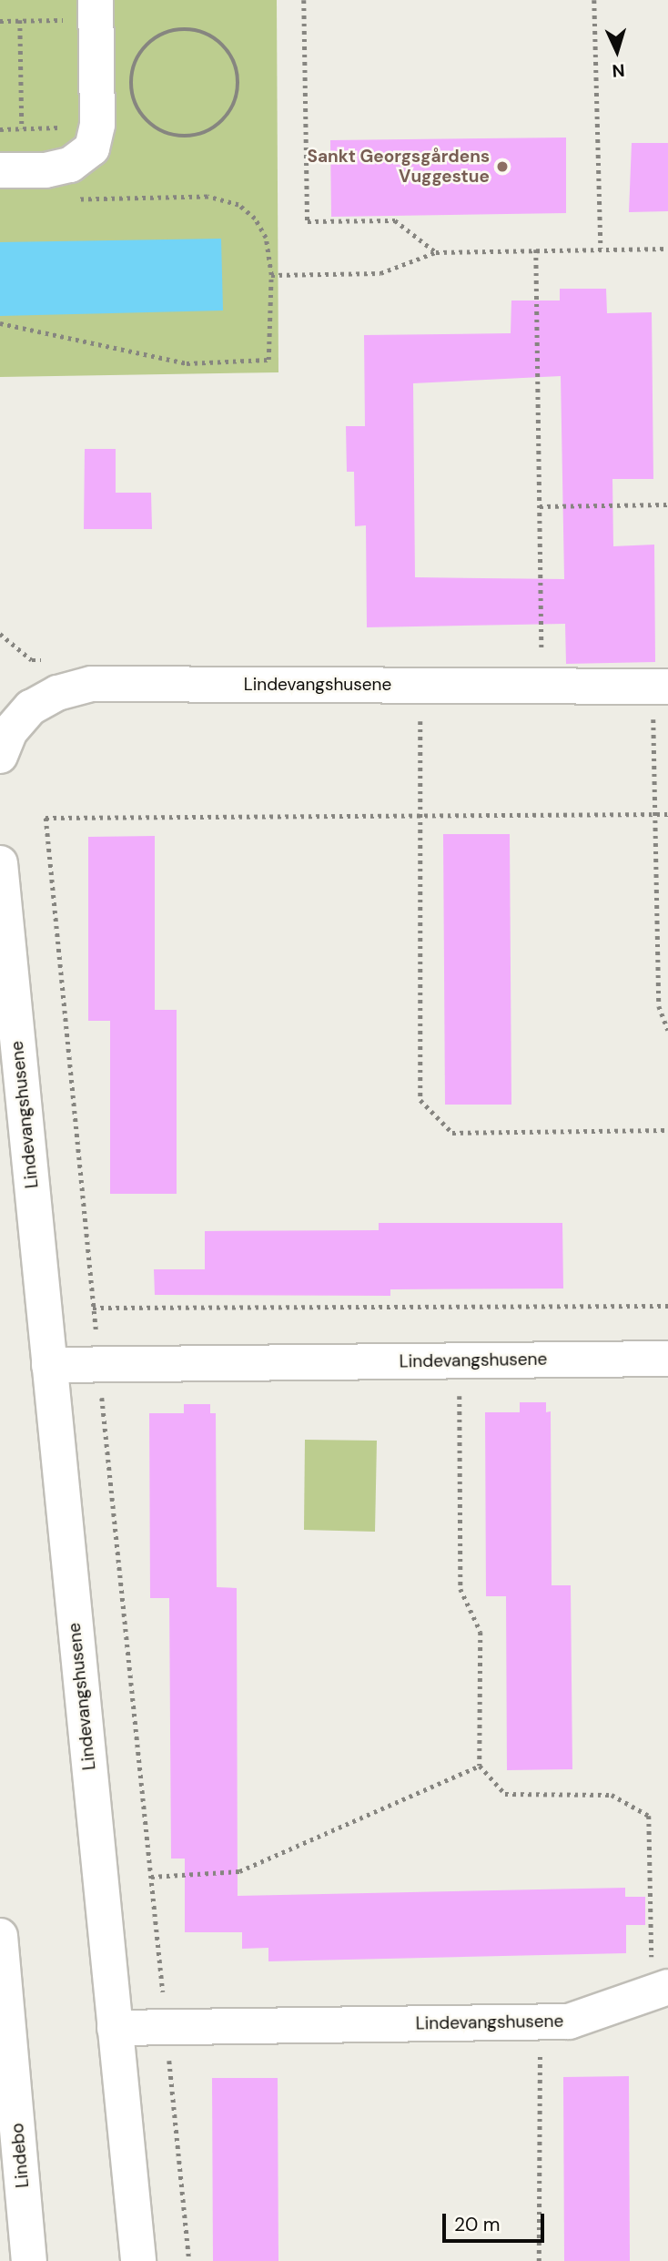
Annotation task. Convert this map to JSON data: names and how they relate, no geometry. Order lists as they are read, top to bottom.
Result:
{
  "streets": {
    "street": ["Lindevangshusene", "Lindebo"]
  },
  "places": ["Sankt Georgsgårdens Vuggestue"],
  "scale_bar": "20 m",
  "north": "bottom"
}
